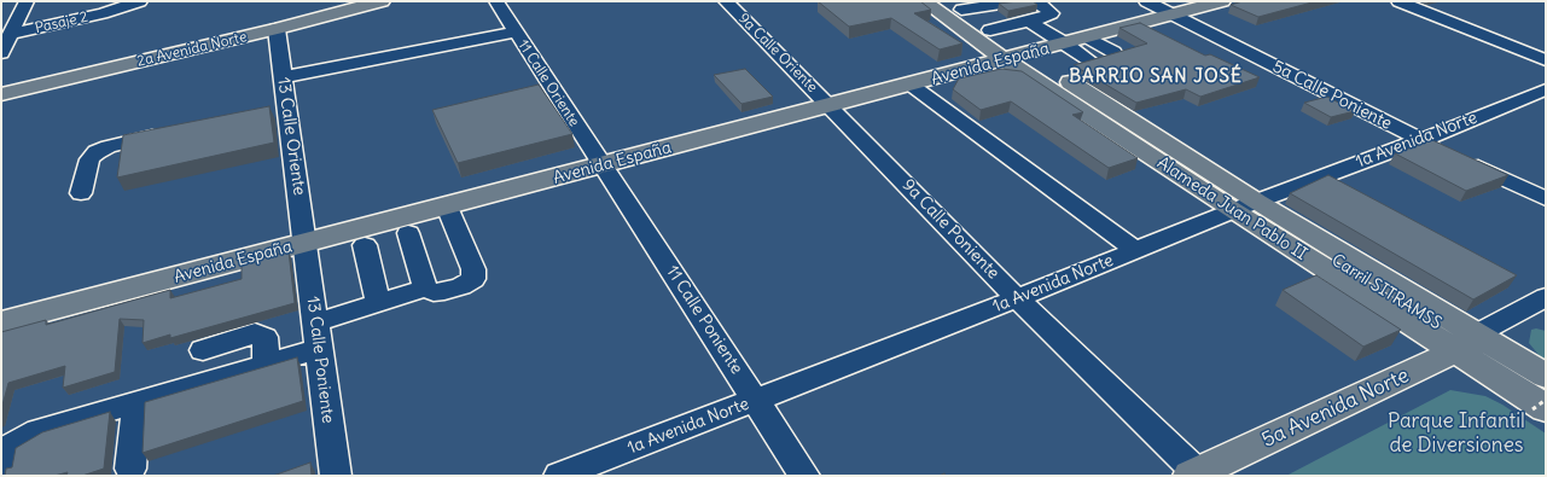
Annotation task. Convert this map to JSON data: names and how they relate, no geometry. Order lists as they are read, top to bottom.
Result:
{
  "streets": {
    "main road": [
      "2a Avenida Norte",
      "Avenida España",
      "Alameda Juan Pablo II",
      "5a Avenida Norte"
    ],
    "street": [
      "Pasaje 2",
      "9a Calle Oriente",
      "11 Calle Oriente",
      "5a Calle Poniente",
      "13 Calle Oriente",
      "1a Avenida Norte",
      "9a Calle Poniente",
      "11 Calle Poniente",
      "13 Calle Poniente"
    ]
  },
  "crossings": [
    ["2a Avenida Norte", "13 Calle Oriente"],
    ["9a Calle Oriente", "Avenida España"],
    ["9a Calle Oriente", "9a Calle Poniente"],
    ["Avenida España", "11 Calle Oriente"],
    ["Avenida España", "5a Calle Poniente"],
    ["Avenida España", "13 Calle Oriente"],
    ["Avenida España", "Alameda Juan Pablo II"],
    ["Avenida España", "9a Calle Poniente"],
    ["Avenida España", "11 Calle Poniente"],
    ["Avenida España", "13 Calle Poniente"],
    ["11 Calle Oriente", "11 Calle Poniente"],
    ["5a Calle Poniente", "1a Avenida Norte"],
    ["13 Calle Oriente", "13 Calle Poniente"],
    ["1a Avenida Norte", "Alameda Juan Pablo II"],
    ["1a Avenida Norte", "9a Calle Poniente"],
    ["1a Avenida Norte", "11 Calle Poniente"],
    ["Alameda Juan Pablo II", "5a Avenida Norte"],
    ["9a Calle Poniente", "5a Avenida Norte"]
  ],
  "districts": ["BARRIO SAN JOSÉ"],
  "parks": ["Parque Infantil de Diversiones"]
}
